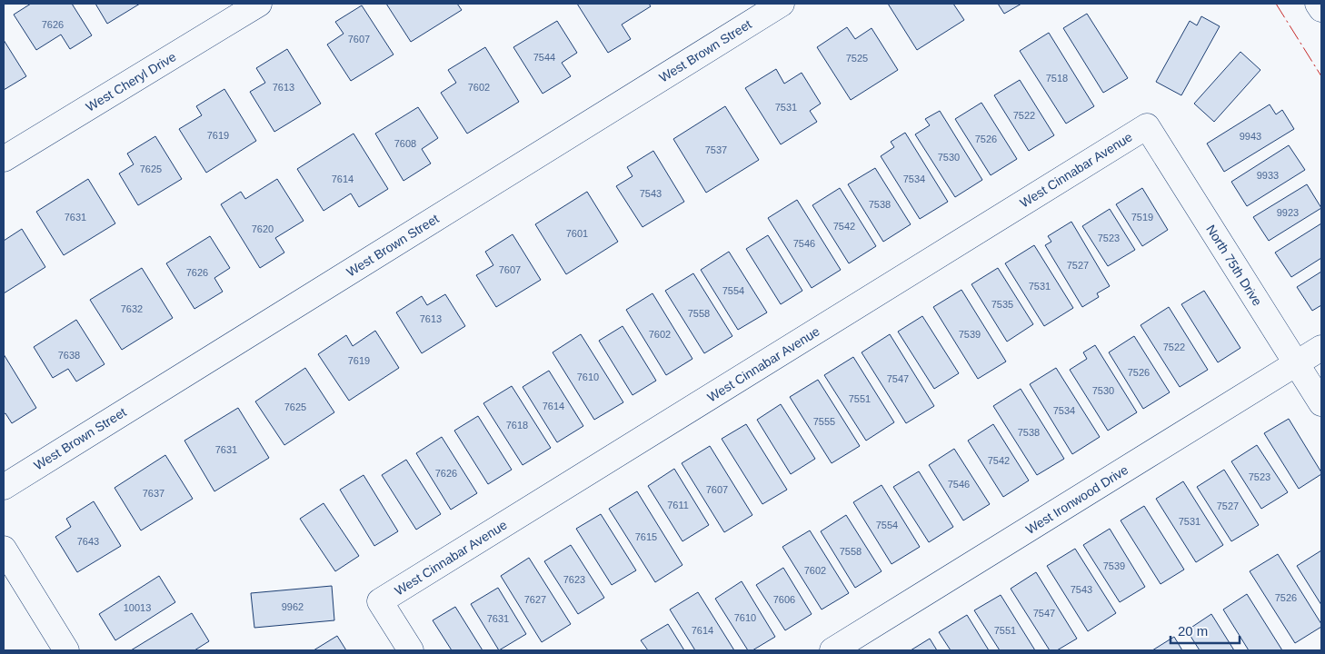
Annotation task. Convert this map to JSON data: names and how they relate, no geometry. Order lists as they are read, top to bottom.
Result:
{
  "streets": {
    "street": [
      "West Brown Street",
      "West Cheryl Drive",
      "West Cinnabar Avenue",
      "North 75th Drive",
      "West Ironwood Drive"
    ]
  },
  "crossings": [
    ["West Cinnabar Avenue", "North 75th Drive"],
    ["North 75th Drive", "West Ironwood Drive"]
  ],
  "house_numbers": [
    "7626",
    "7607",
    "7544",
    "7525",
    "7518",
    "7613",
    "7602",
    "7531",
    "7522",
    "7619",
    "9943",
    "7526",
    "7608",
    "7537",
    "7530",
    "7625",
    "9933",
    "7614",
    "7534",
    "7543",
    "7538",
    "9923",
    "7631",
    "7519",
    "7542",
    "7620",
    "7601",
    "7523",
    "7546",
    "7527",
    "7607",
    "7626",
    "7531",
    "7554",
    "7535",
    "7632",
    "7558",
    "7613",
    "7602",
    "7539",
    "7522",
    "7638",
    "7619",
    "7526",
    "7610",
    "7547",
    "7530",
    "7551",
    "7614",
    "7625",
    "7534",
    "7555",
    "7618",
    "7538",
    "7631",
    "7542",
    "7626",
    "7523",
    "7546",
    "7607",
    "7637",
    "7611",
    "7527",
    "7531",
    "7554",
    "7615",
    "7643",
    "7558",
    "7539",
    "7602",
    "7623",
    "7543",
    "7526",
    "7627",
    "7606",
    "9962",
    "10013",
    "7547",
    "7610",
    "7631",
    "7614",
    "7551"
  ],
  "scale_bar": "20 m"
}
